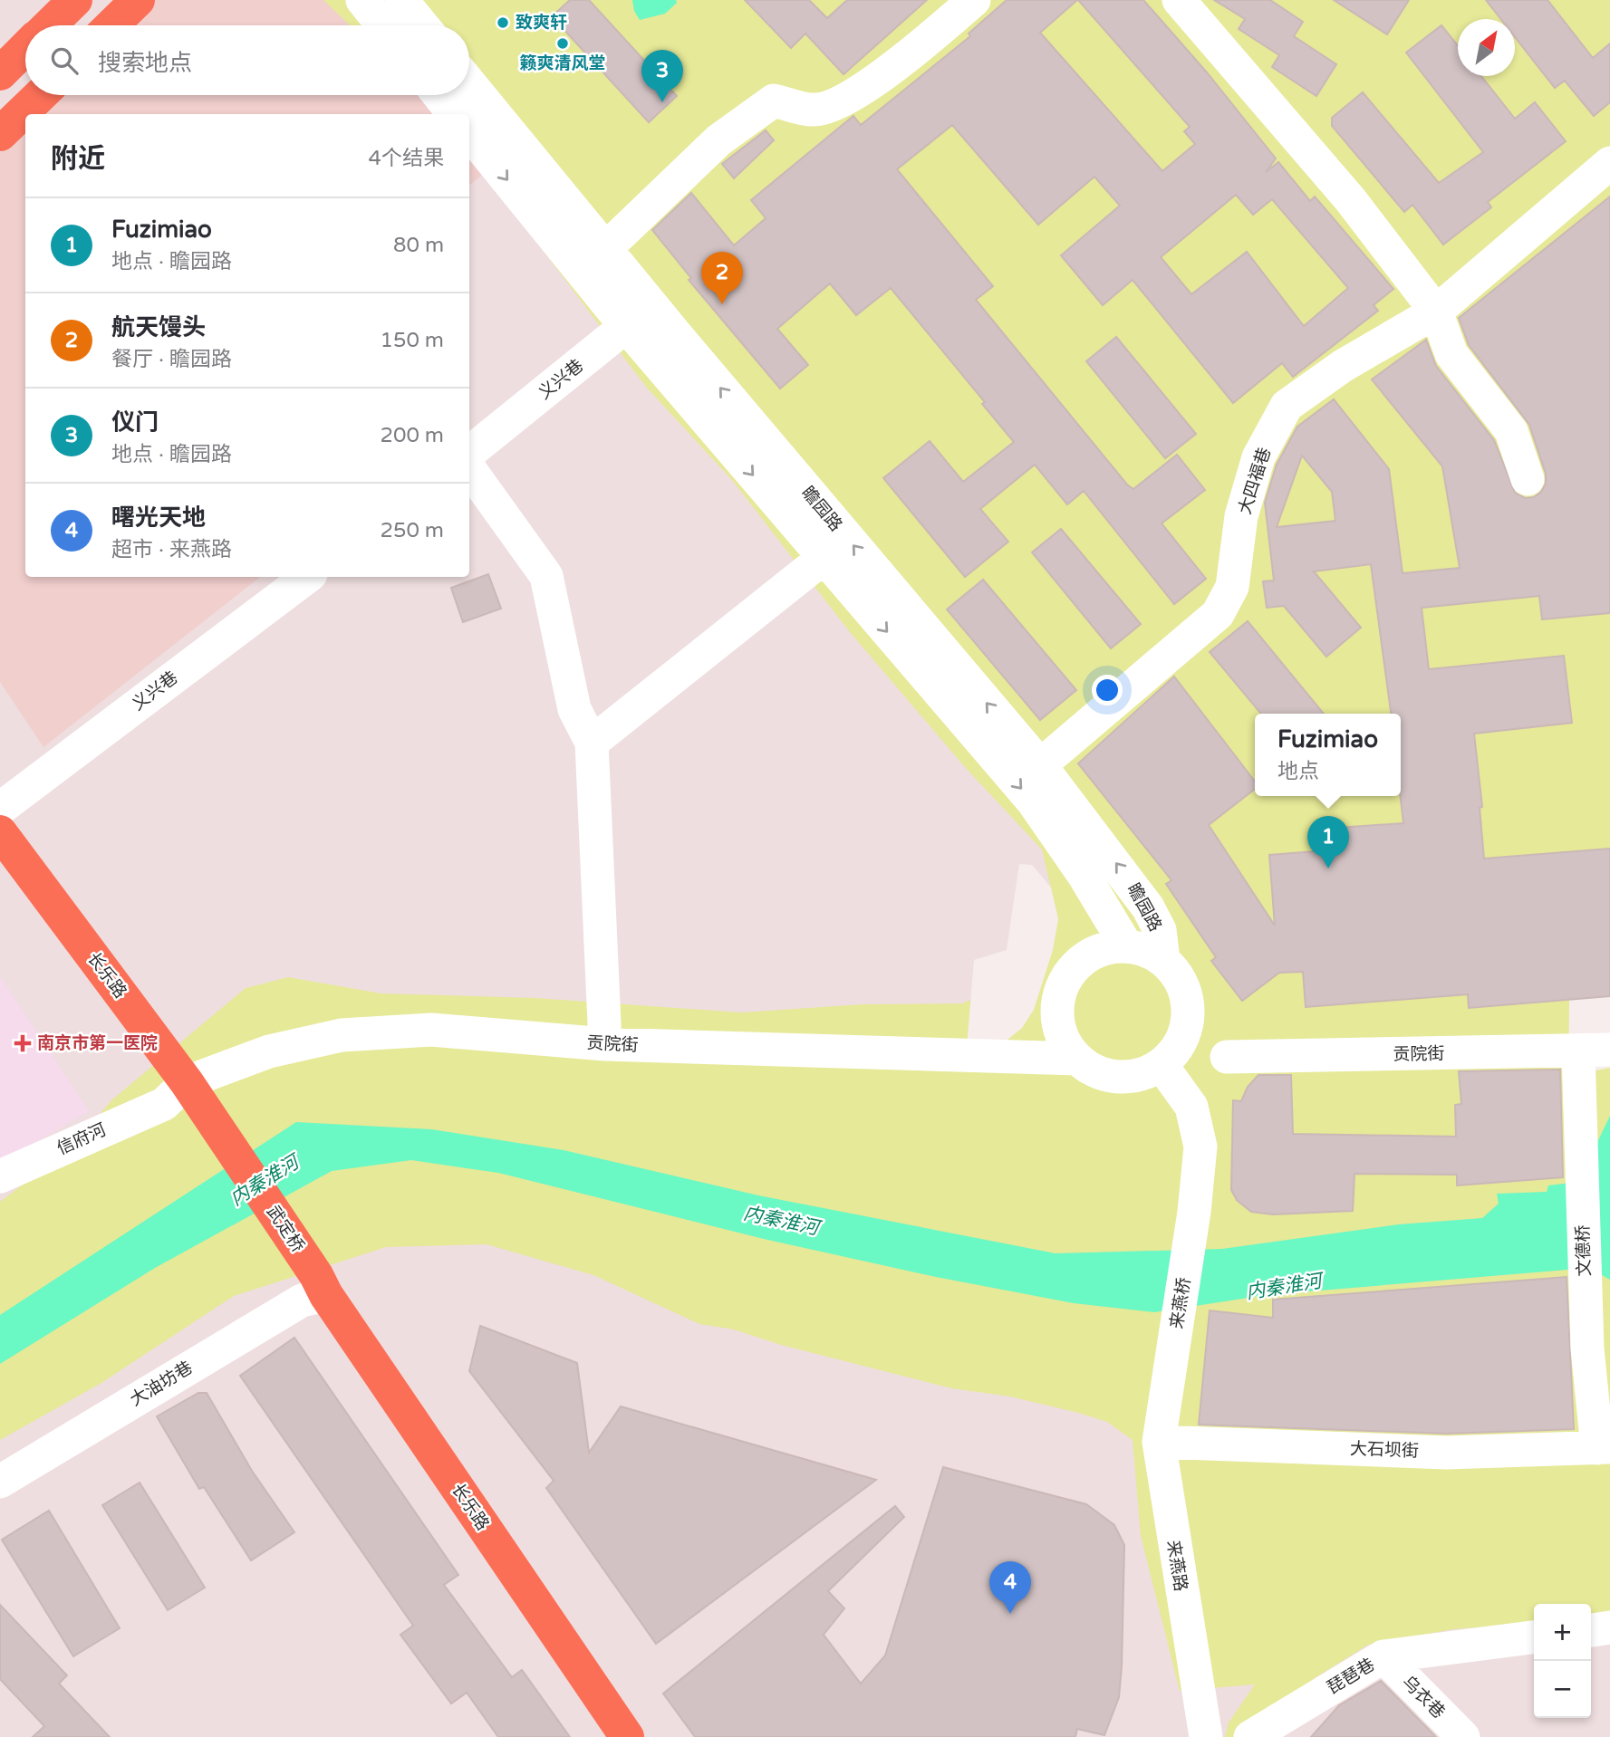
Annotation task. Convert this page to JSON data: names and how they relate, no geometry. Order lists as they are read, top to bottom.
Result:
{
  "streets": {
    "main road": ["长乐路", "武定桥"],
    "street": [
      "义兴巷",
      "大四福巷",
      "瞻园路",
      "贡院街",
      "信府河",
      "文德桥",
      "来燕桥",
      "大油坊巷",
      "大石坝街",
      "来燕路",
      "琵琶巷",
      "乌衣巷"
    ]
  },
  "crossings": [
    ["义兴巷", "瞻园路"],
    ["大四福巷", "瞻园路"],
    ["瞻园路", "贡院街"],
    ["瞻园路", "来燕桥"],
    ["长乐路", "贡院街"],
    ["长乐路", "信府河"],
    ["长乐路", "武定桥"],
    ["长乐路", "大油坊巷"],
    ["贡院街", "信府河"],
    ["贡院街", "文德桥"],
    ["贡院街", "来燕桥"],
    ["武定桥", "大油坊巷"],
    ["文德桥", "大石坝街"],
    ["来燕桥", "来燕路"],
    ["大石坝街", "来燕路"],
    ["琵琶巷", "乌衣巷"]
  ],
  "water": ["内秦淮河"],
  "places": {
    "other": ["致爽轩", "籁爽清风堂"],
    "health": ["南京市第一医院"]
  },
  "north": "top right",
  "page": {
    "search": "搜索地点",
    "pins": [
      "3",
      "2",
      "1",
      "4"
    ],
    "heading": ["附近", "4个结果"],
    "list": [
      {
        "mark": "1",
        "name": "Fuzimiao",
        "note": "地点 · 瞻园路",
        "value": "80 m"
      },
      {
        "mark": "2",
        "name": "航天馒头",
        "note": "餐厅 · 瞻园路",
        "value": "150 m"
      },
      {
        "mark": "3",
        "name": "仪门",
        "note": "地点 · 瞻园路",
        "value": "200 m"
      },
      {
        "mark": "4",
        "name": "曙光天地",
        "note": "超市 · 来燕路",
        "value": "250 m"
      }
    ],
    "popup": ["Fuzimiao", "地点"],
    "map_buttons": ["+", "−"]
  }
}
